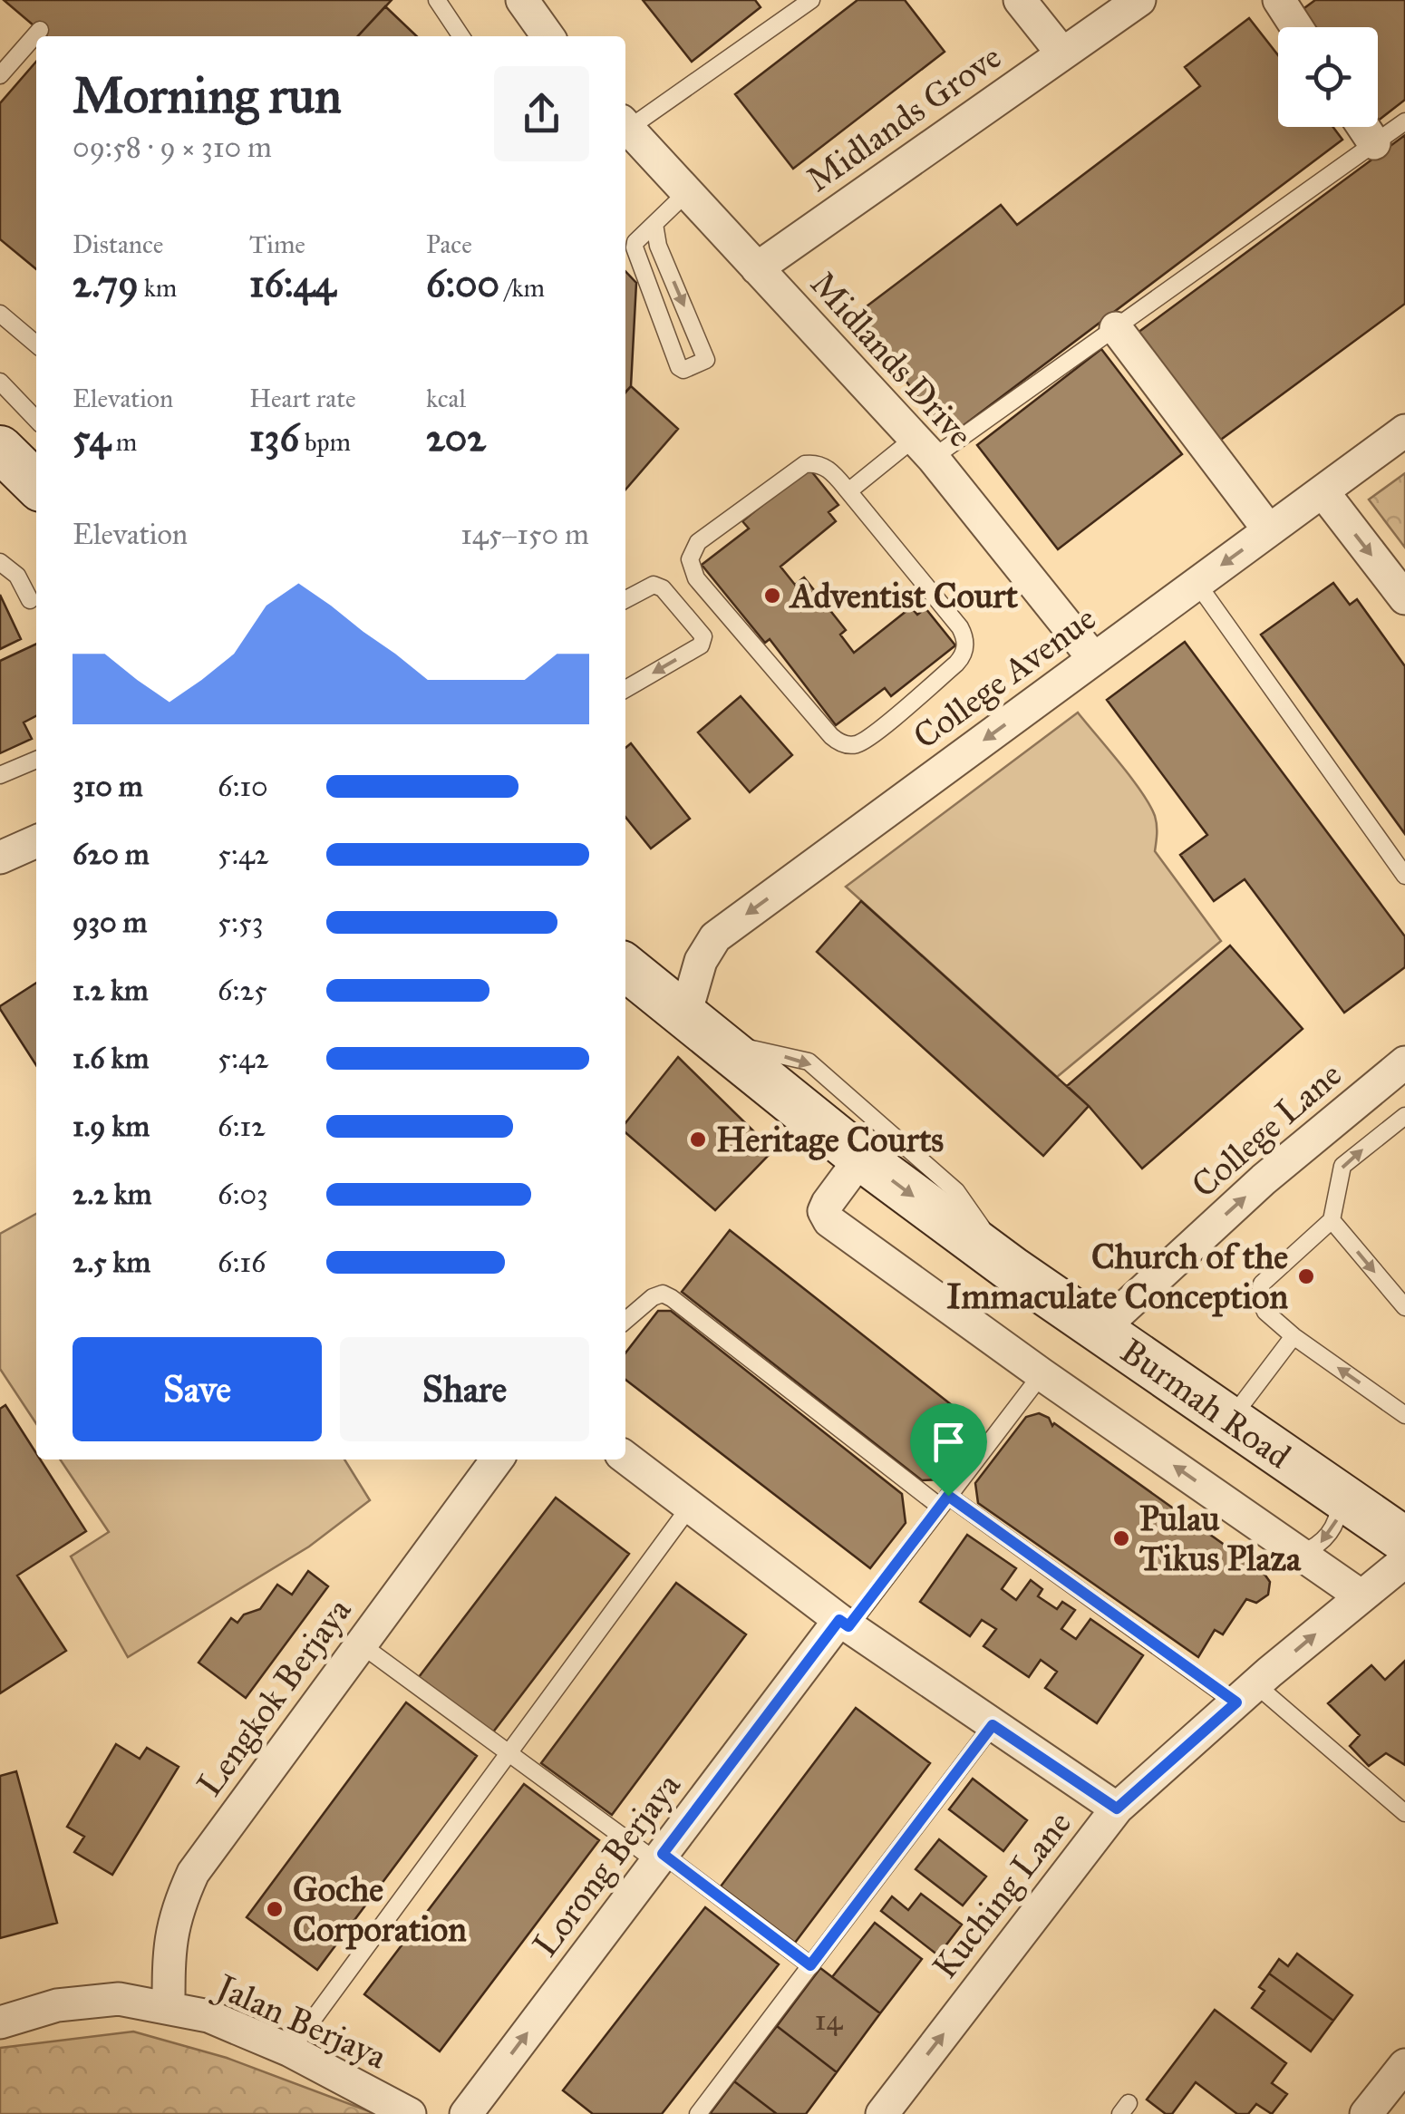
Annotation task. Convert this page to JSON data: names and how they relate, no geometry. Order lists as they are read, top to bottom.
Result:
{
  "streets": {
    "main road": ["Burmah Road"],
    "street": [
      "Midlands Grove",
      "Midlands Drive",
      "College Avenue",
      "College Lane",
      "Lengkok Berjaya",
      "Lorong Berjaya",
      "Kuching Lane",
      "Jalan Berjaya"
    ]
  },
  "crossings": [
    ["Midlands Grove", "Midlands Drive"],
    ["Midlands Drive", "College Avenue"],
    ["College Avenue", "Burmah Road"],
    ["College Lane", "Burmah Road"],
    ["Lengkok Berjaya", "Jalan Berjaya"]
  ],
  "one_way": [
    "College Avenue",
    "College Lane",
    "Lorong Berjaya",
    "Kuching Lane"
  ],
  "places": [
    "Adventist Court",
    "Heritage Courts",
    "Church of the Immaculate Conception",
    "Pulau Tikus Plaza",
    "Goche Corporation"
  ],
  "house_numbers": ["14"],
  "page": {
    "heading": ["Morning run", "09:58 · 9 × 310 m"],
    "stats": [
      ["Distance", "2.79 km"],
      ["Time", "16:44"],
      ["Pace", "6:00 /km"],
      ["Elevation", "54 m"],
      ["Heart rate", "136 bpm"],
      ["kcal", "202"]
    ],
    "chart": ["Elevation", "145–150 m"],
    "list": [
      {
        "name": "310 m",
        "note": "6:10"
      },
      {
        "name": "620 m",
        "note": "5:42"
      },
      {
        "name": "930 m",
        "note": "5:53"
      },
      {
        "name": "1.2 km",
        "note": "6:25"
      },
      {
        "name": "1.6 km",
        "note": "5:42"
      },
      {
        "name": "1.9 km",
        "note": "6:12"
      },
      {
        "name": "2.2 km",
        "note": "6:03"
      },
      {
        "name": "2.5 km",
        "note": "6:16"
      }
    ],
    "buttons": ["Save", "Share"]
  }
}
